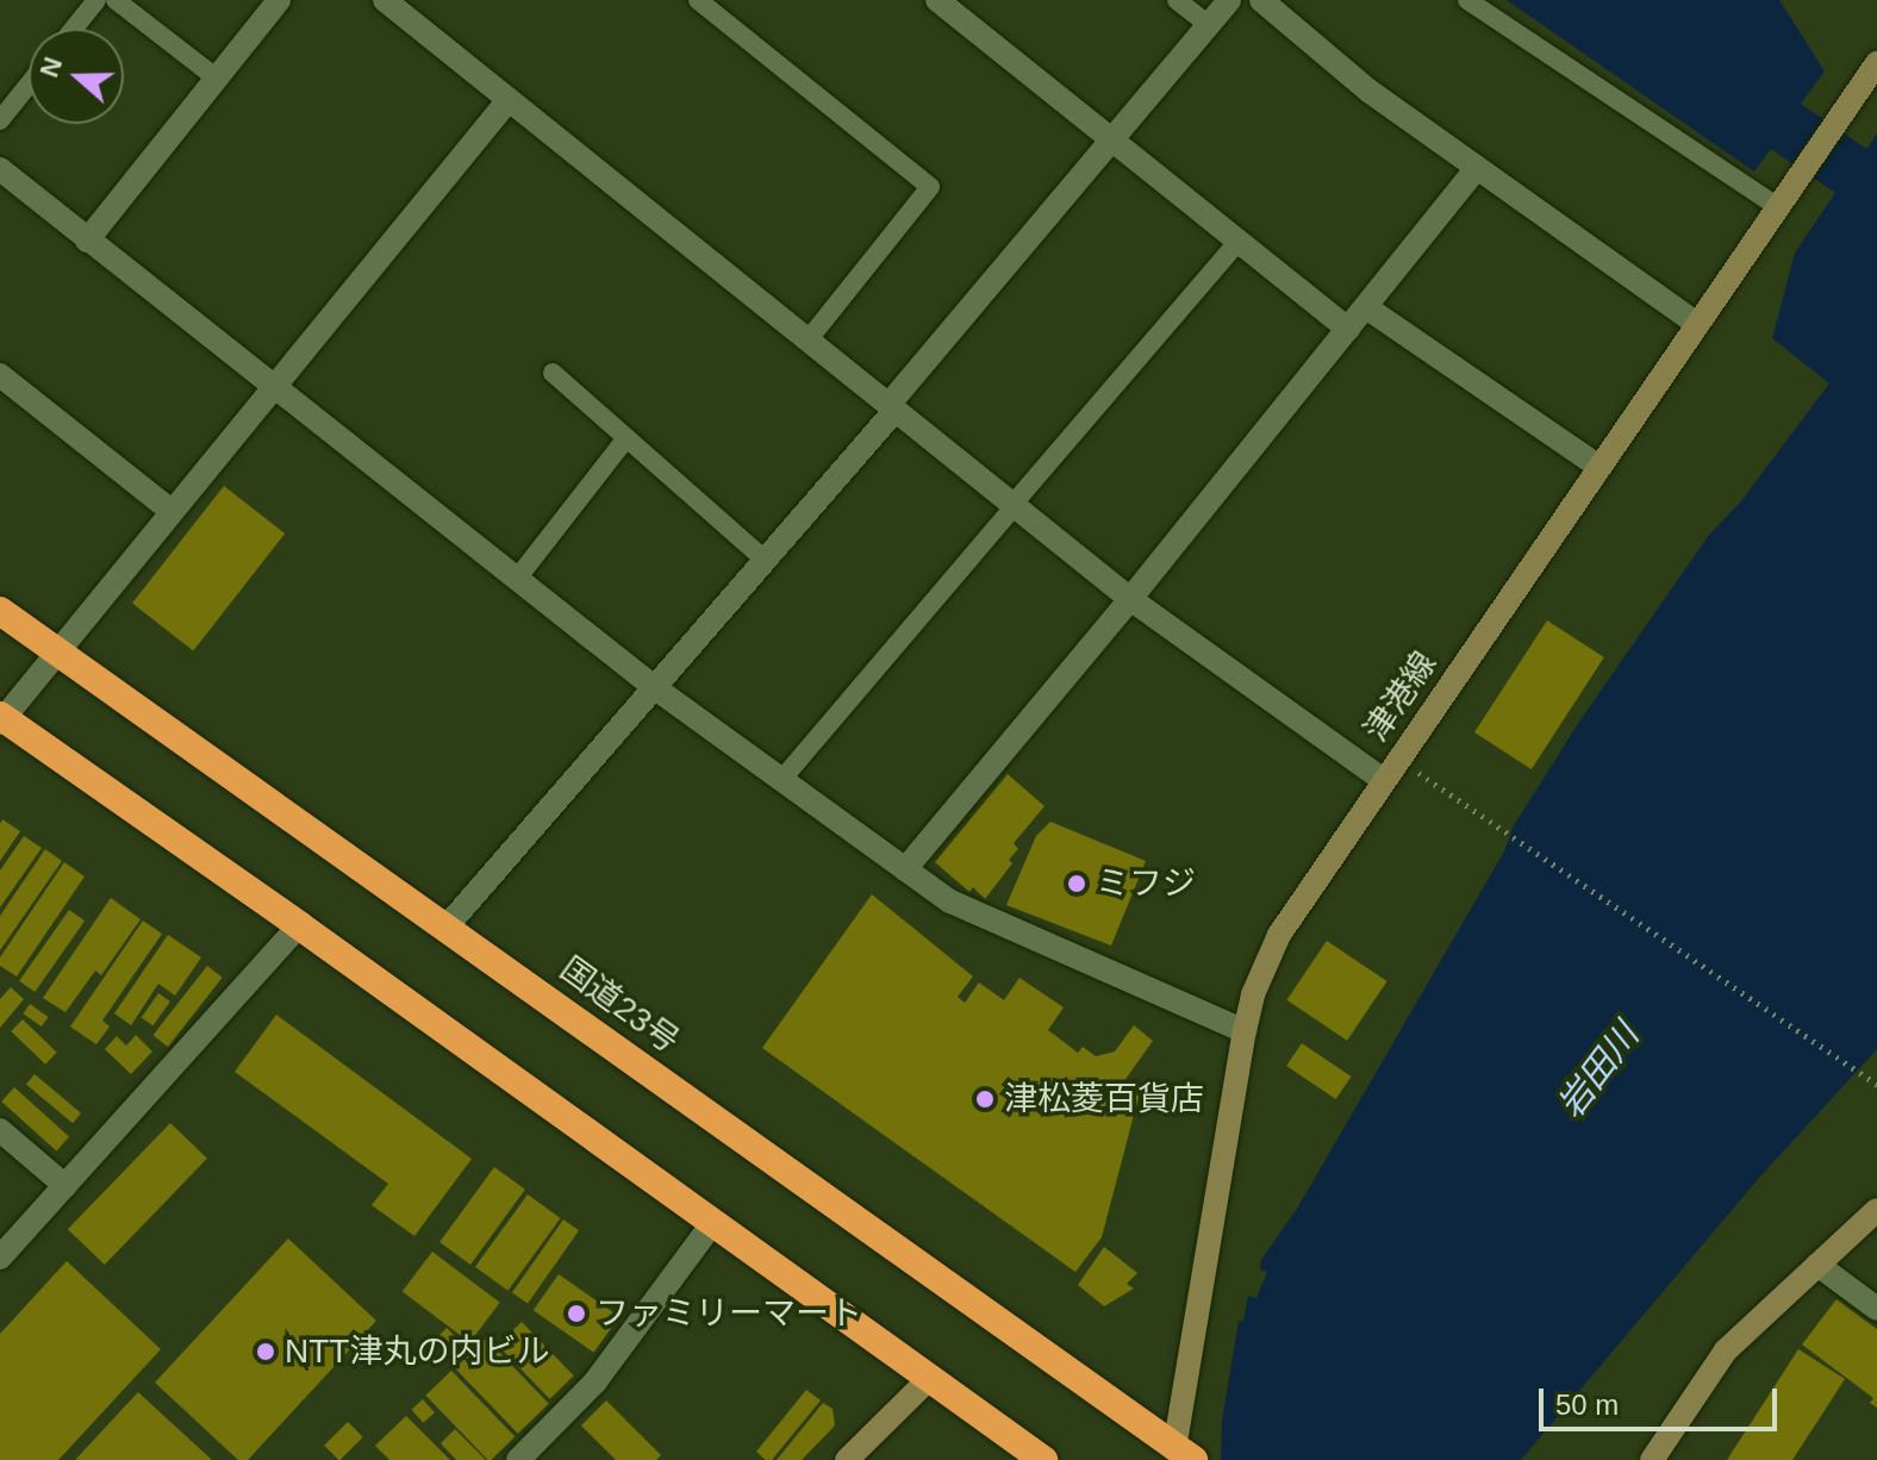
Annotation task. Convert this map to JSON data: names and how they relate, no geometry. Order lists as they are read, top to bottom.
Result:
{
  "streets": {
    "highway": ["国道23号"],
    "main road": ["津港線"]
  },
  "crossings": [
    ["津港線", "国道23号"]
  ],
  "water": ["岩田川"],
  "places": [
    "ミフジ",
    "津松菱百貨店",
    "ファミリーマート",
    "NTT津丸の内ビル"
  ],
  "scale_bar": "50 m",
  "north": "left"
}
